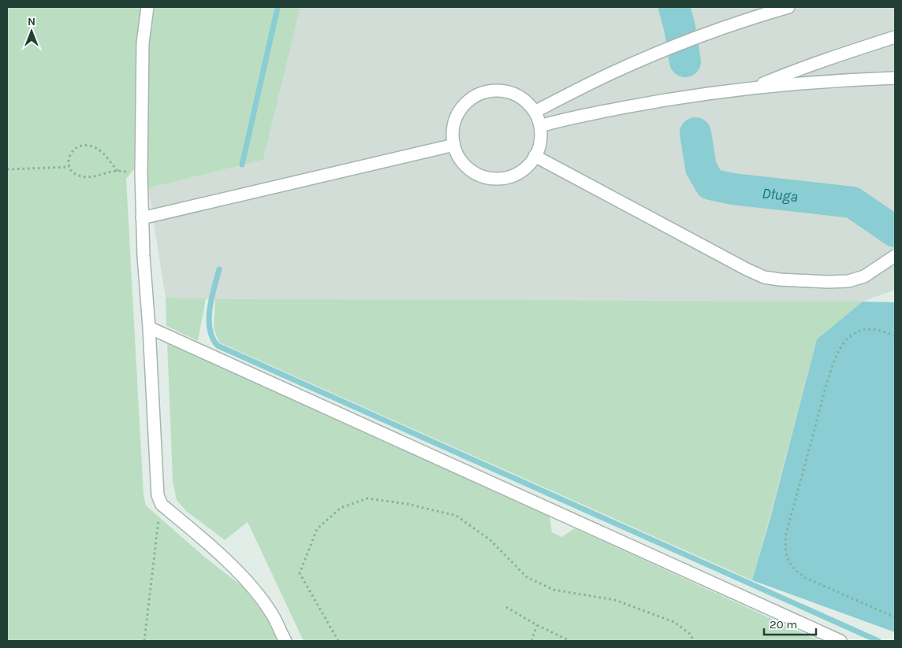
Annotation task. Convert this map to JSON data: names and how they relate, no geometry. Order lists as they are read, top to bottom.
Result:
{
  "water": ["Długa"],
  "scale_bar": "20 m",
  "north": "top"
}
